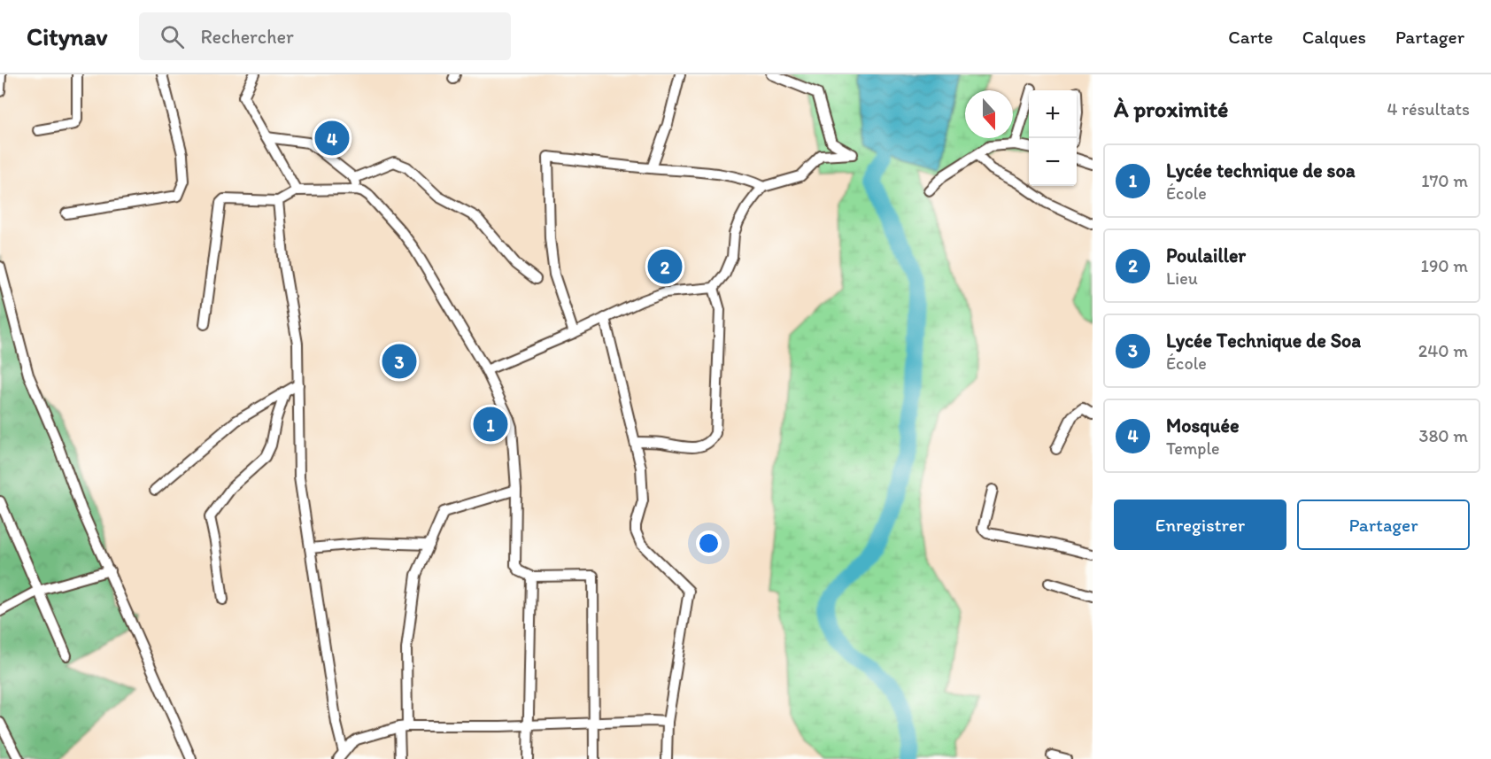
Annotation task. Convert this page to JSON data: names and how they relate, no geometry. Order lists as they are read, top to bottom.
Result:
{
  "north": "bottom",
  "page": {
    "header": "Citynav",
    "search": "Rechercher",
    "nav": ["Carte", "Calques", "Partager"],
    "heading": ["À proximité", "4 résultats"],
    "map_buttons": ["+", "−"],
    "pins": [
      "4",
      "2",
      "3",
      "1"
    ],
    "list": [
      {
        "mark": "1",
        "name": "Lycée technique de soa",
        "note": "École",
        "value": "170 m"
      },
      {
        "mark": "2",
        "name": "Poulailler",
        "note": "Lieu",
        "value": "190 m"
      },
      {
        "mark": "3",
        "name": "Lycée Technique de Soa",
        "note": "École",
        "value": "240 m"
      },
      {
        "mark": "4",
        "name": "Mosquée",
        "note": "Temple",
        "value": "380 m"
      }
    ],
    "buttons": ["Enregistrer", "Partager"]
  }
}
